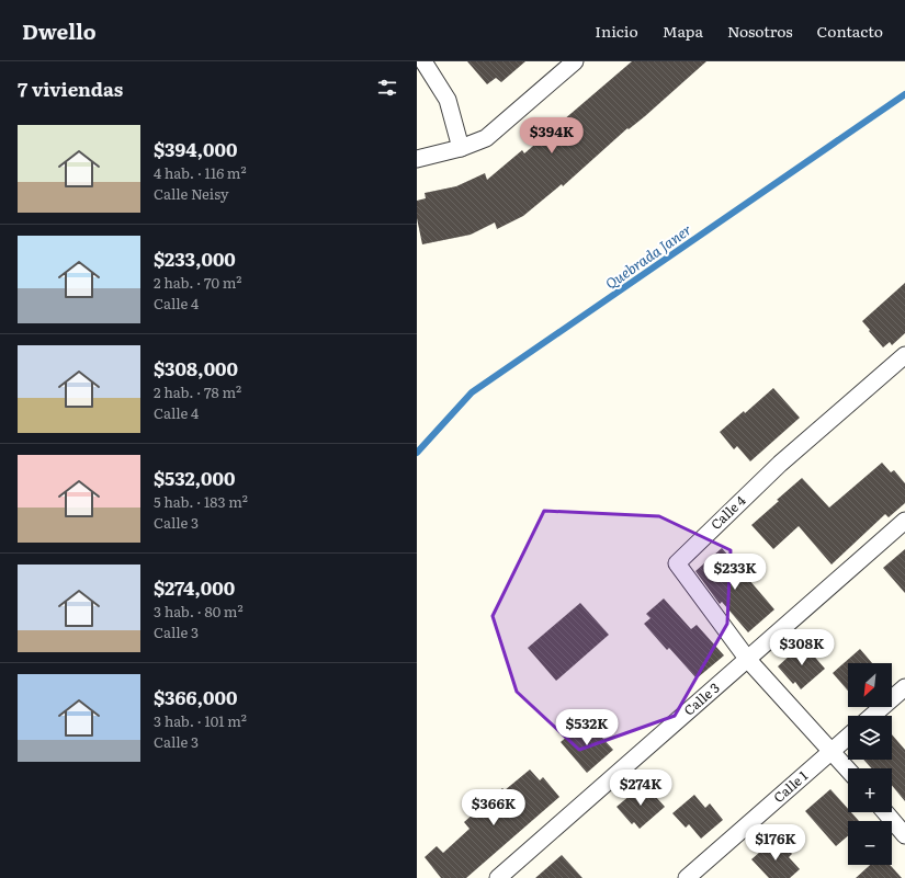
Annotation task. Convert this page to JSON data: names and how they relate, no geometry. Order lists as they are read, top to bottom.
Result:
{
  "streets": {
    "street": ["Calle 4", "Calle 3", "Calle 1"]
  },
  "crossings": [
    ["Calle 4", "Calle 3"],
    ["Calle 4", "Calle 1"]
  ],
  "water": ["Quebrada Janer"],
  "north": "bottom left",
  "page": {
    "header": "Dwello",
    "nav": [
      "Inicio",
      "Mapa",
      "Nosotros",
      "Contacto"
    ],
    "heading": "7 viviendas",
    "list": [
      {
        "name": "$394,000",
        "note": "4 hab. · 116 m² · Calle Neisy"
      },
      {
        "name": "$233,000",
        "note": "2 hab. · 70 m² · Calle 4"
      },
      {
        "name": "$308,000",
        "note": "2 hab. · 78 m² · Calle 4"
      },
      {
        "name": "$532,000",
        "note": "5 hab. · 183 m² · Calle 3"
      },
      {
        "name": "$274,000",
        "note": "3 hab. · 80 m² · Calle 3"
      },
      {
        "name": "$366,000",
        "note": "3 hab. · 101 m² · Calle 3"
      }
    ],
    "price": [
      "$394K",
      "$233K",
      "$308K",
      "$532K",
      "$274K",
      "$366K",
      "$176K"
    ],
    "map_buttons": ["+", "−"]
  }
}
